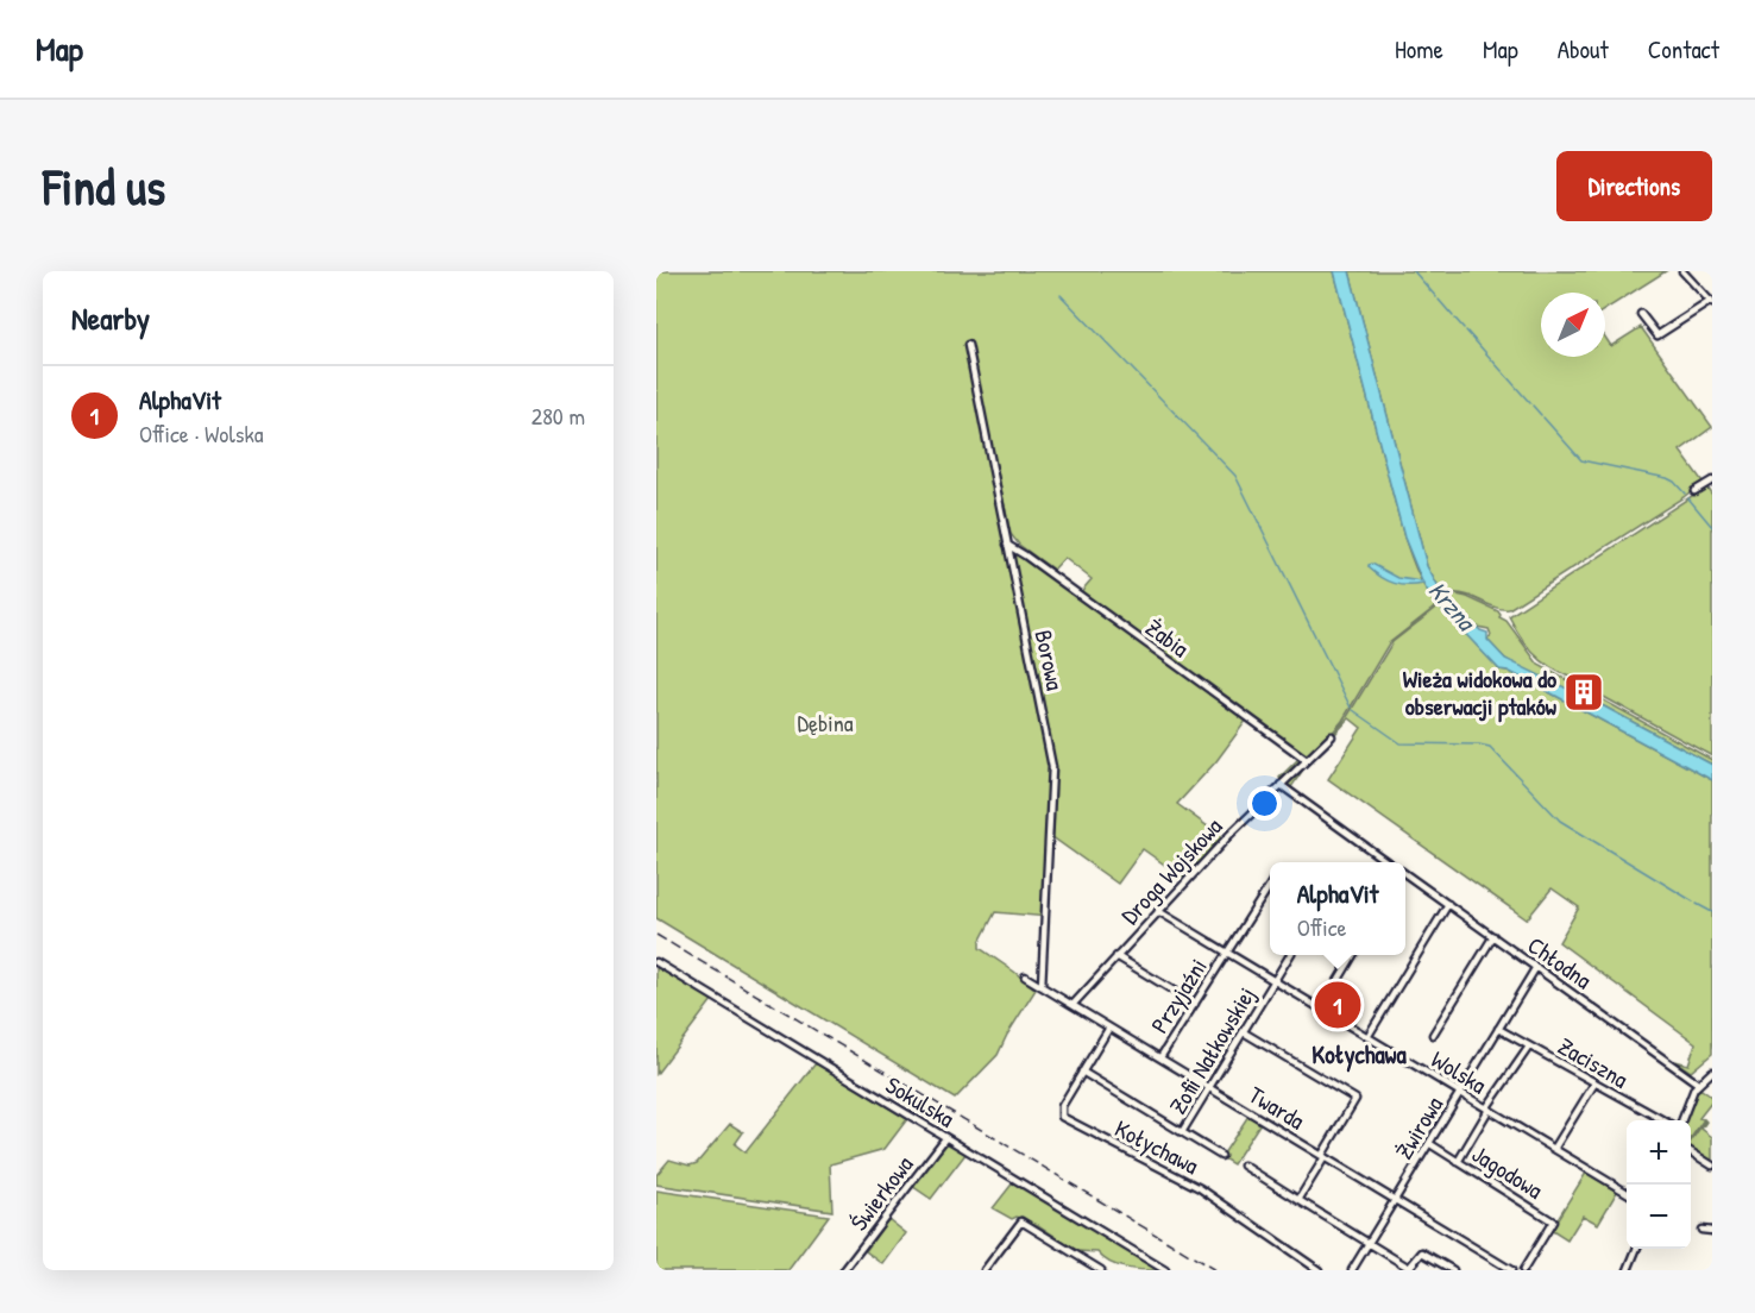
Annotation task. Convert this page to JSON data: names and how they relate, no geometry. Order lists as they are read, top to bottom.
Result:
{
  "streets": {
    "street": [
      "Żabia",
      "Borowa",
      "Droga Wojskowa",
      "Chłodna",
      "Przyjaźni",
      "Zofii Nałkowskiej",
      "Zaciszna",
      "Wolska",
      "Sokulska",
      "Twarda",
      "Żwirowa",
      "Kołychawa",
      "Jagodowa",
      "Świerkowa"
    ]
  },
  "crossings": [
    ["Żabia", "Borowa"],
    ["Żabia", "Droga Wojskowa"],
    ["Borowa", "Twarda"],
    ["Droga Wojskowa", "Chłodna"],
    ["Droga Wojskowa", "Wolska"],
    ["Droga Wojskowa", "Twarda"],
    ["Chłodna", "Żwirowa"],
    ["Przyjaźni", "Wolska"],
    ["Przyjaźni", "Twarda"],
    ["Zofii Nałkowskiej", "Wolska"],
    ["Zofii Nałkowskiej", "Twarda"],
    ["Zaciszna", "Żwirowa"],
    ["Wolska", "Żwirowa"],
    ["Sokulska", "Świerkowa"],
    ["Twarda", "Żwirowa"],
    ["Twarda", "Kołychawa"],
    ["Żwirowa", "Jagodowa"]
  ],
  "districts": ["Kołychawa"],
  "water": ["Krzna"],
  "parks": ["Dębina"],
  "places": {
    "building": ["Wieża widokowa do obserwacji ptaków"]
  },
  "north": "top right",
  "page": {
    "header": "Map",
    "nav": [
      "Home",
      "Map",
      "About",
      "Contact"
    ],
    "buttons": "Directions",
    "title": "Find us",
    "heading": "Nearby",
    "list": [
      {
        "mark": "1",
        "name": "AlphaVit",
        "note": "Office · Wolska",
        "value": "280 m"
      }
    ],
    "popup": ["AlphaVit", "Office"],
    "pins": "1",
    "map_buttons": ["+", "−"]
  }
}
